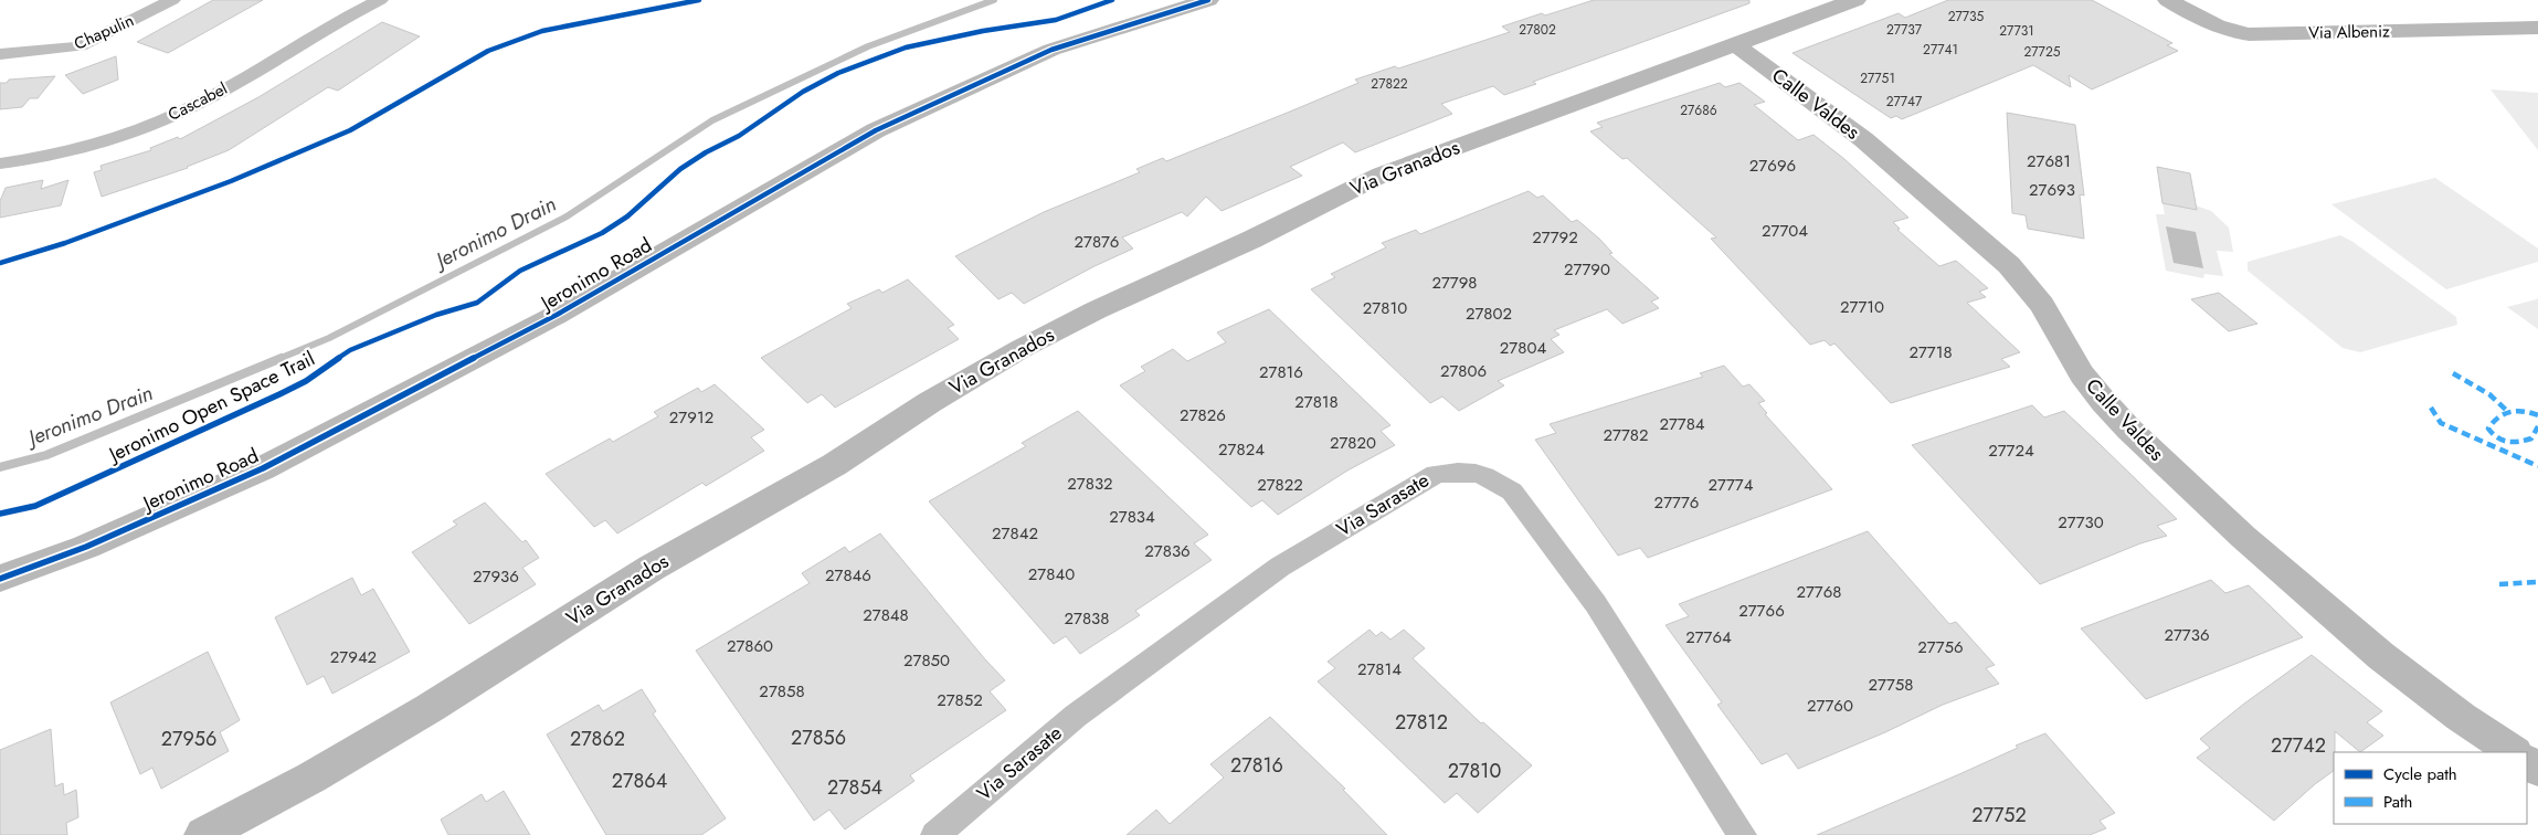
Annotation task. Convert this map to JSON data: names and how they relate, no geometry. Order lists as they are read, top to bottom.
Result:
{
  "streets": {
    "street": [
      "Chapulin",
      "Via Albeniz",
      "Cascabel",
      "Calle Valdes",
      "Via Granados",
      "Jeronimo Road",
      "Via Sarasate"
    ],
    "cycle path": ["Jeronimo Open Space Trail"]
  },
  "crossings": [
    ["Calle Valdes", "Via Granados"]
  ],
  "water": ["Jeronimo Drain"],
  "house_numbers": [
    "27735",
    "27802",
    "27737",
    "27731",
    "27741",
    "27725",
    "27751",
    "27822",
    "27747",
    "27686",
    "27681",
    "27696",
    "27693",
    "27704",
    "27792",
    "27876",
    "27790",
    "27798",
    "27710",
    "27810",
    "27802",
    "27804",
    "27718",
    "27806",
    "27816",
    "27818",
    "27826",
    "27912",
    "27784",
    "27782",
    "27820",
    "27824",
    "27724",
    "27832",
    "27822",
    "27774",
    "27776",
    "27834",
    "27730",
    "27842",
    "27836",
    "27840",
    "27846",
    "27936",
    "27768",
    "27766",
    "27848",
    "27838",
    "27736",
    "27764",
    "27860",
    "27756",
    "27942",
    "27850",
    "27814",
    "27758",
    "27858",
    "27852",
    "27760",
    "27812",
    "27856",
    "27956",
    "27862",
    "27742",
    "27816",
    "27810",
    "27864",
    "27854",
    "27752"
  ],
  "legend": ["Cycle path", "Path"]
}
